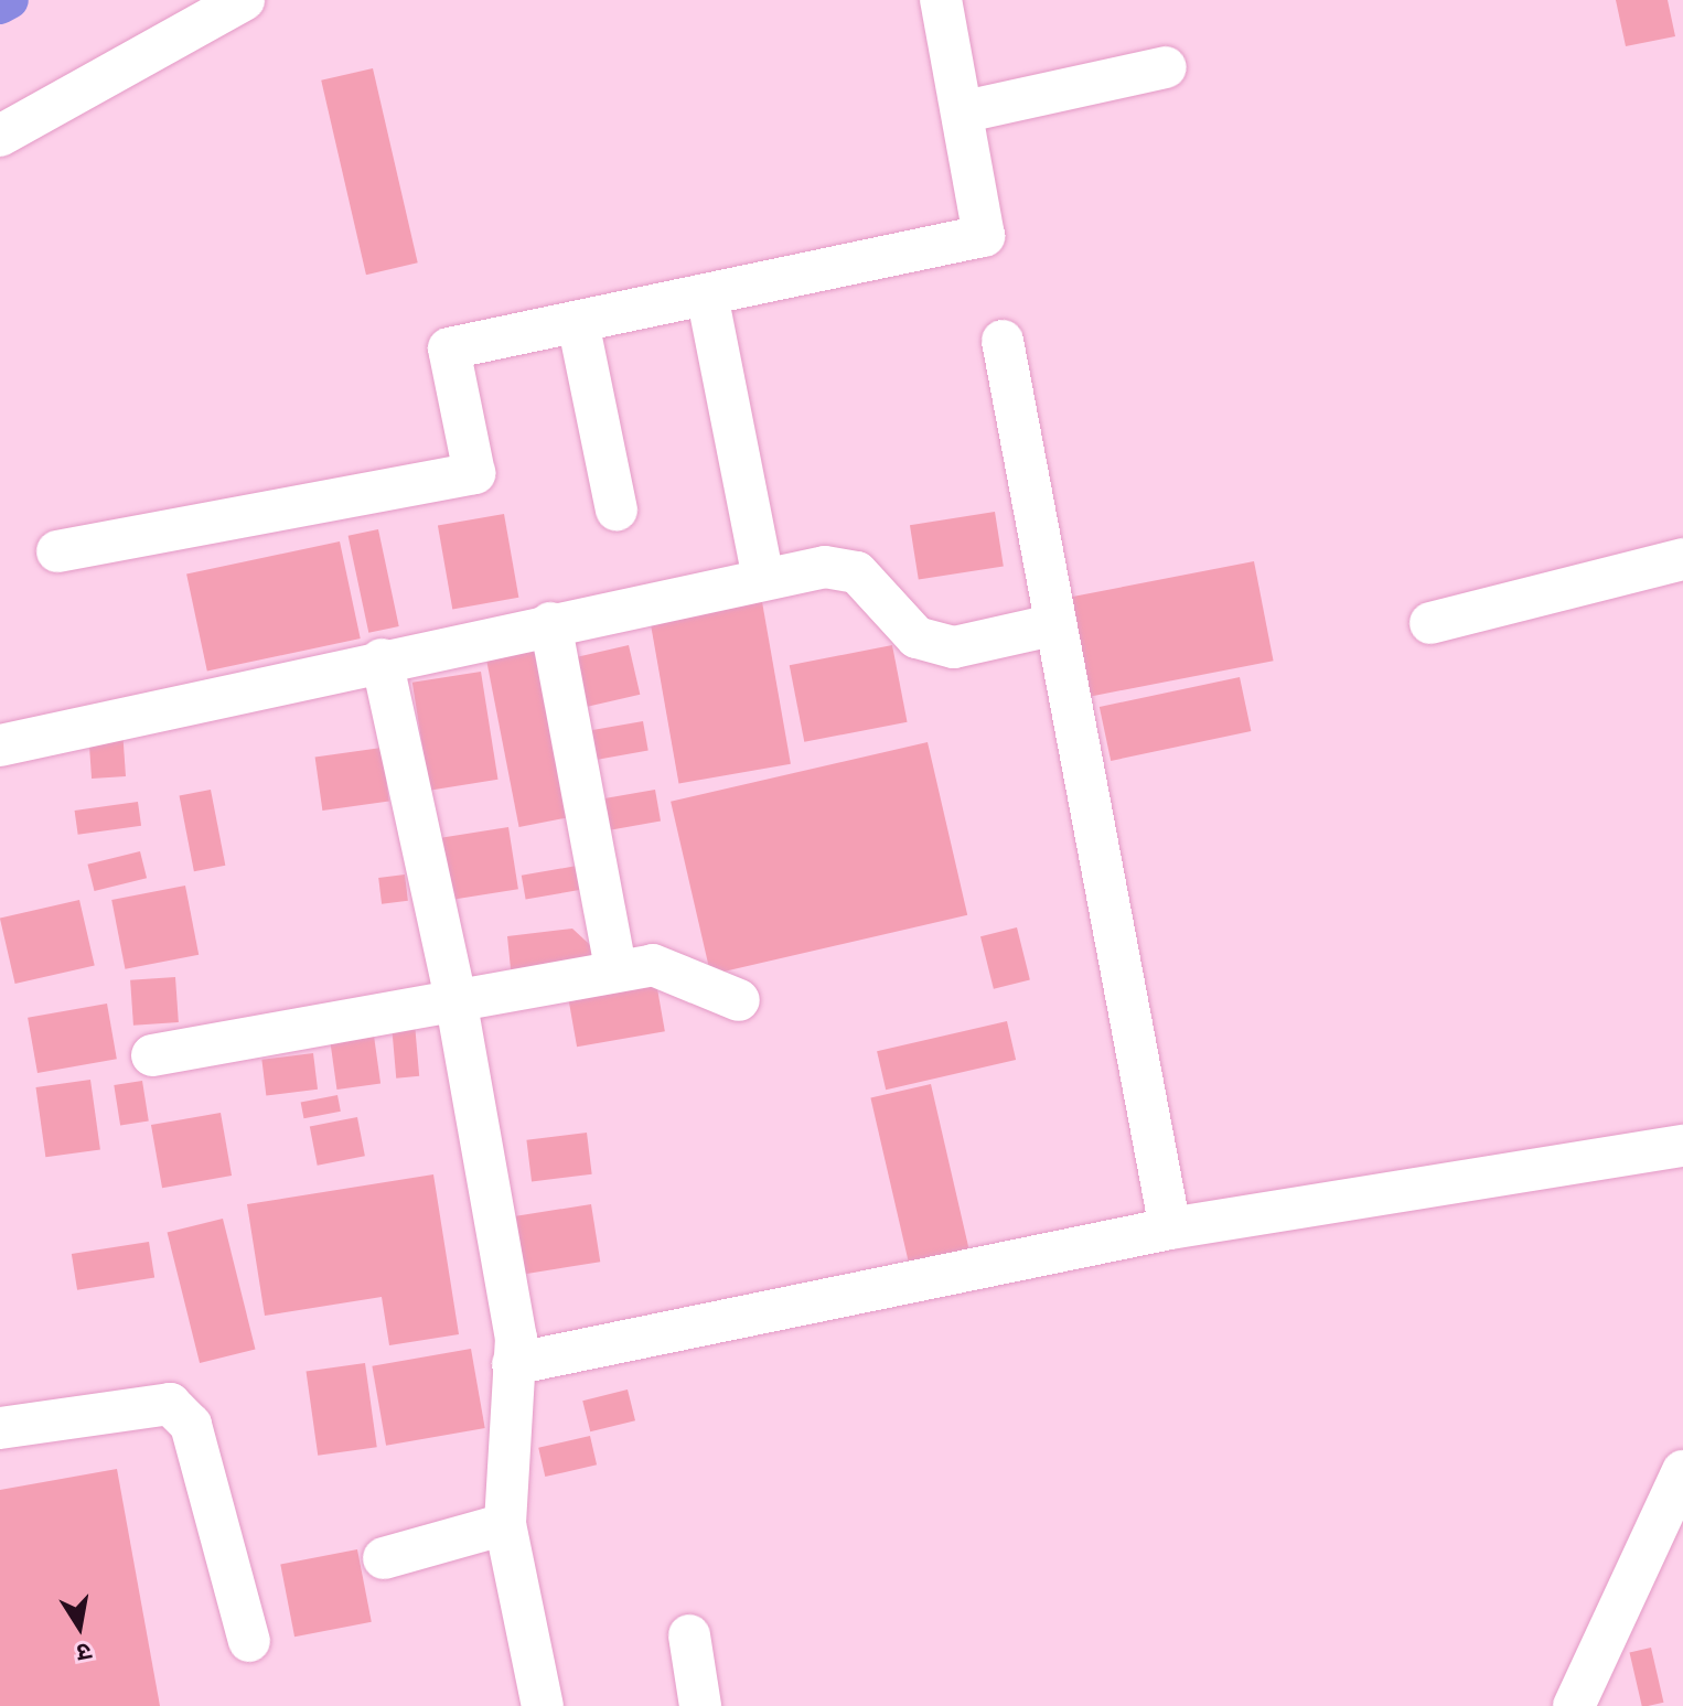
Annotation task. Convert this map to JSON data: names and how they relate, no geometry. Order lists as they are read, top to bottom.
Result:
{
  "north": "bottom"
}
